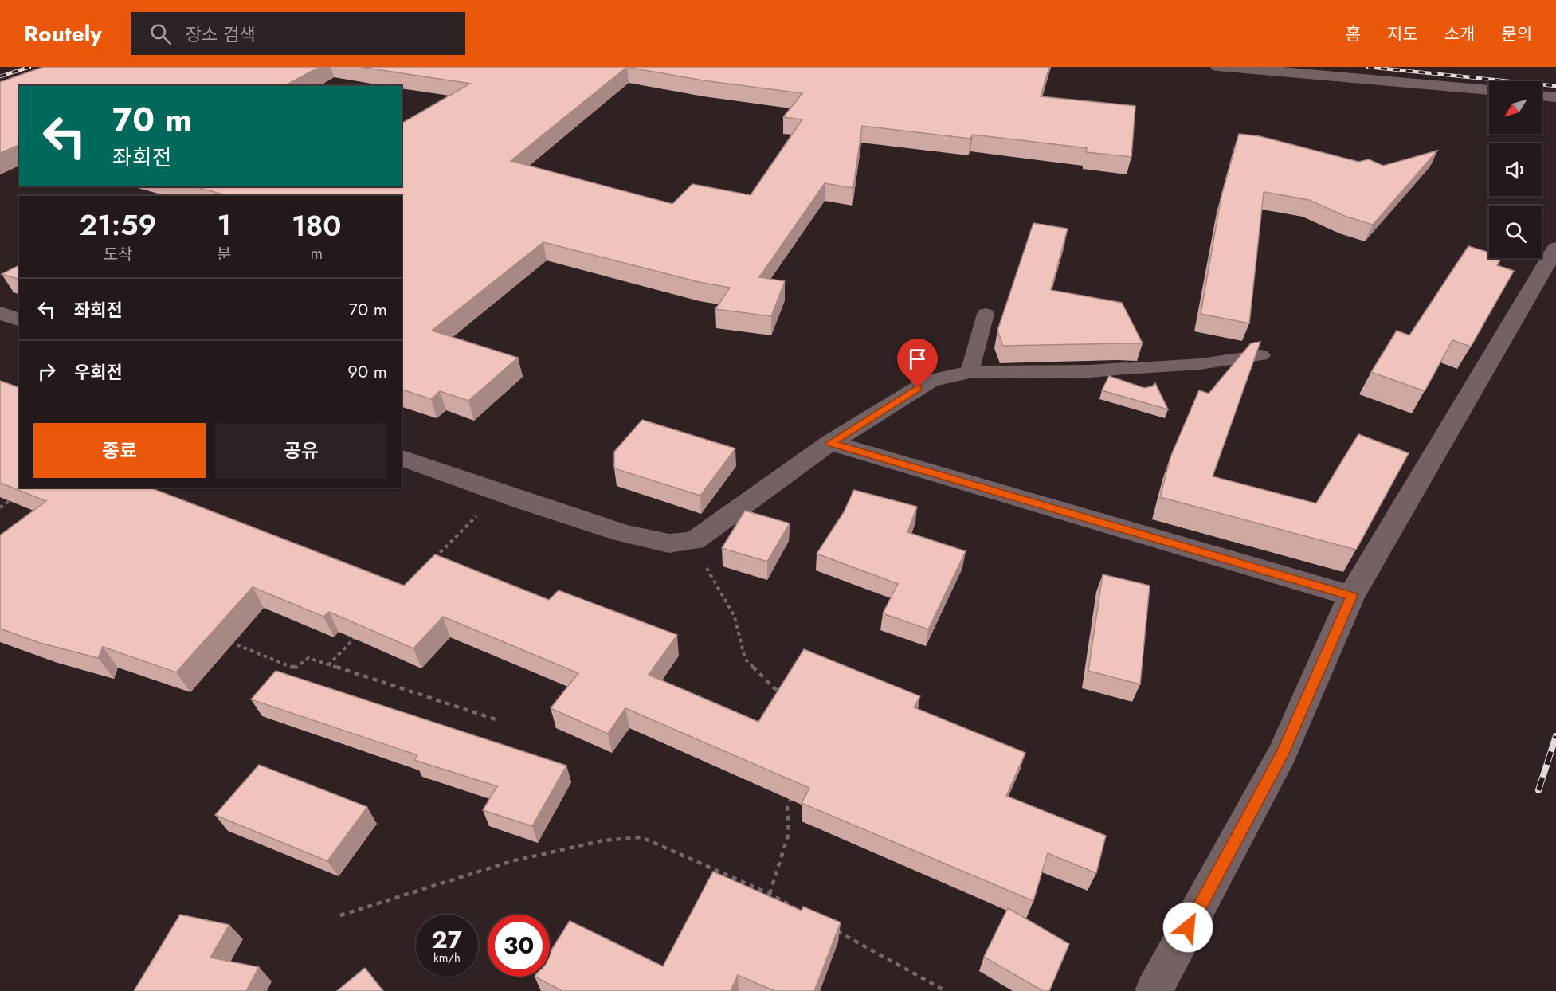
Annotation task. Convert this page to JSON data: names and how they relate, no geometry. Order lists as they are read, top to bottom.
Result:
{
  "north": "bottom left",
  "page": {
    "header": "Routely",
    "search": "장소 검색",
    "nav": [
      "홈",
      "지도",
      "소개",
      "문의"
    ],
    "turn": ["70 m", "좌회전"],
    "eta": [
      "21:59",
      "도착",
      "1",
      "분",
      "180",
      "m"
    ],
    "list": [
      {
        "name": "좌회전",
        "value": "70 m"
      },
      {
        "name": "우회전",
        "value": "90 m"
      }
    ],
    "buttons": ["종료", "공유"],
    "speed": "27 km/h",
    "limit": "30"
  }
}
